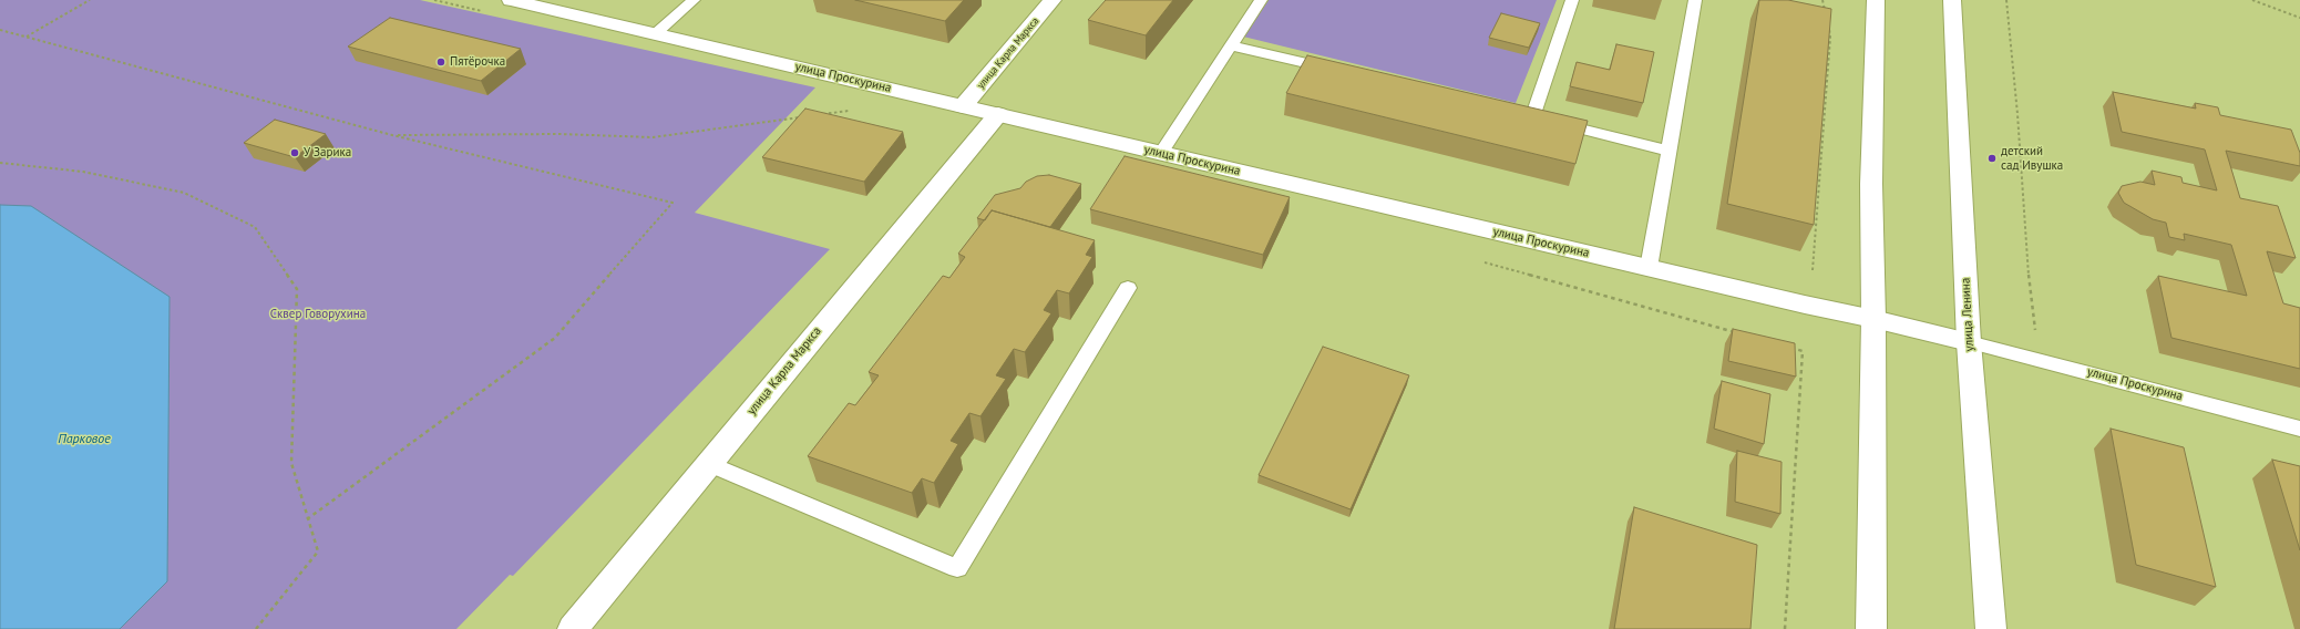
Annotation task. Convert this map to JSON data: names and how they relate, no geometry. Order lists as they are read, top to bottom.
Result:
{
  "streets": {
    "street": ["улица Карла Маркса", "улица Проскурина", "улица Ленина"]
  },
  "crossings": [
    ["улица Карла Маркса", "улица Проскурина"],
    ["улица Проскурина", "улица Ленина"]
  ],
  "water": ["Парковое"],
  "parks": ["Сквер Говорухина"],
  "places": ["Пятёрочка", "У Зарика", "детский сад Ивушка"]
}
